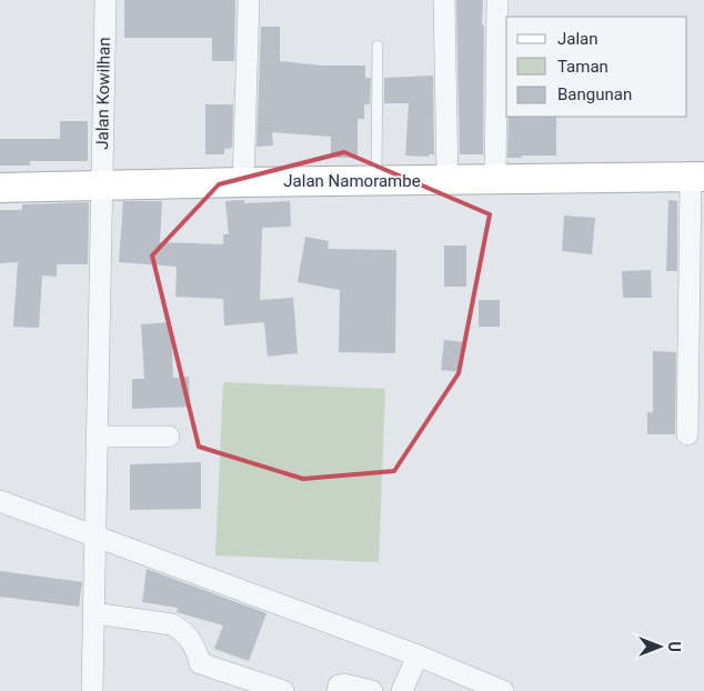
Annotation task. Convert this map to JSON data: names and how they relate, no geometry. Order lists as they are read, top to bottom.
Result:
{
  "streets": {
    "main road": ["Jalan Namorambe"],
    "street": ["Jalan Kowilhan"]
  },
  "crossings": [
    ["Jalan Kowilhan", "Jalan Namorambe"]
  ],
  "legend": ["Jalan", "Taman", "Bangunan"],
  "north": "right"
}
